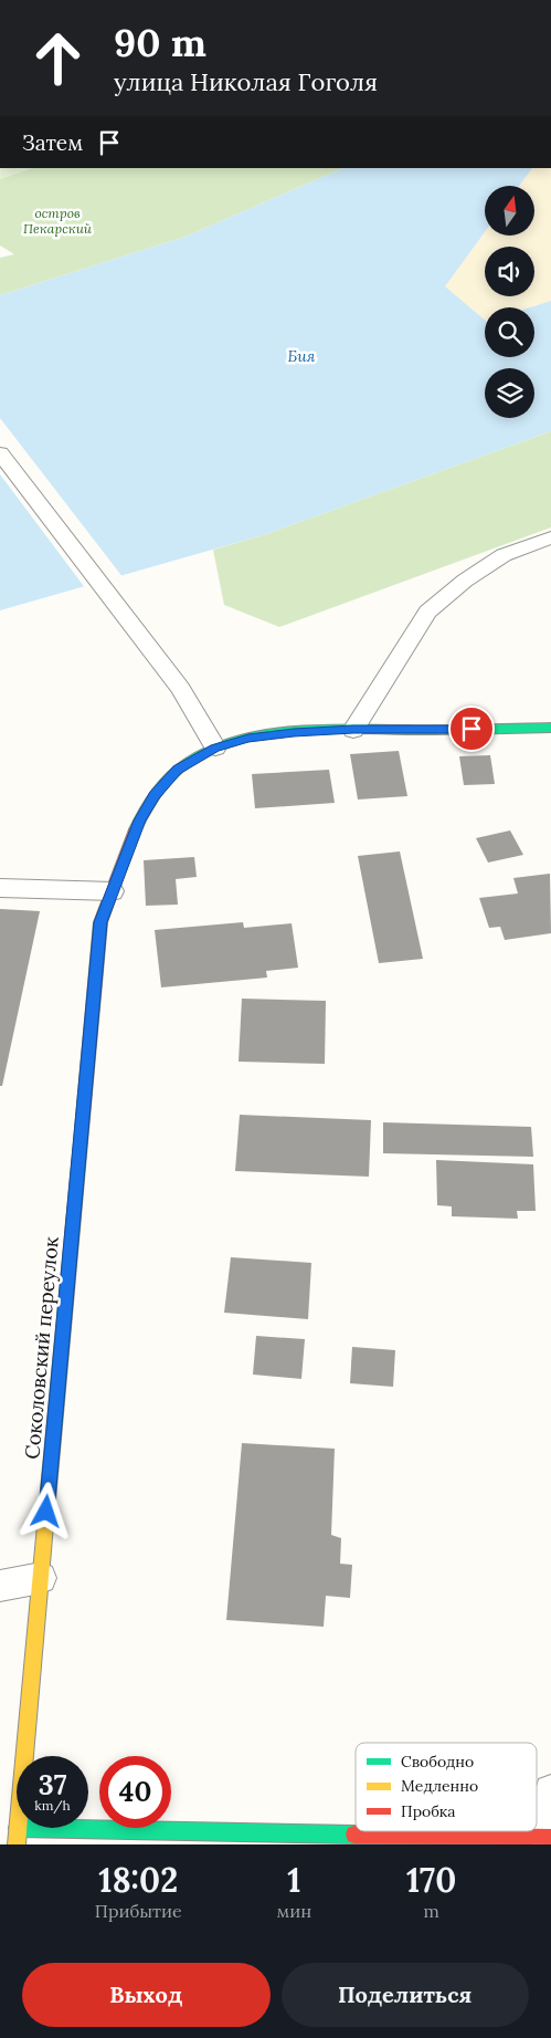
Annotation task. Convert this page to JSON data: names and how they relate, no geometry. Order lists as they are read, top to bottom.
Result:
{
  "streets": {
    "street": ["Соколовский переулок"]
  },
  "water": ["Бия"],
  "parks": ["остров Пекарский"],
  "legend": ["Свободно", "Медленно", "Пробка"],
  "north": "top",
  "page": {
    "turn": ["90 m", "улица Николая Гоголя"],
    "then": "Затем",
    "speed": "37 km/h",
    "limit": "40",
    "eta": [
      "18:02",
      "Прибытие",
      "1",
      "мин",
      "170",
      "m"
    ],
    "buttons": ["Выход", "Поделиться"]
  }
}
